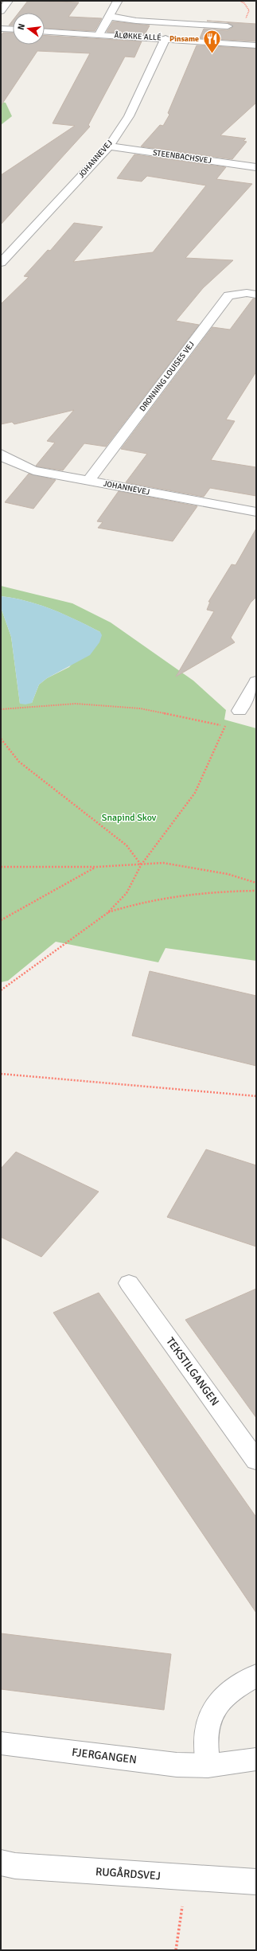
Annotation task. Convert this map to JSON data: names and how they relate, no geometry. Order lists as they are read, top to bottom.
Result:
{
  "streets": {
    "street": [
      "ÅLØKKE ALLÉ",
      "STEENBACHSVEJ",
      "JOHANNEVEJ",
      "DRONNING LOUISES VEJ",
      "TEKSTILGANGEN",
      "FJERGANGEN",
      "RUGÅRDSVEJ"
    ]
  },
  "crossings": [
    ["ÅLØKKE ALLÉ", "JOHANNEVEJ"],
    ["STEENBACHSVEJ", "JOHANNEVEJ"],
    ["JOHANNEVEJ", "DRONNING LOUISES VEJ"]
  ],
  "parks": ["Snapind Skov"],
  "places": {
    "restaurant": ["Pinsame"]
  },
  "north": "left"
}
